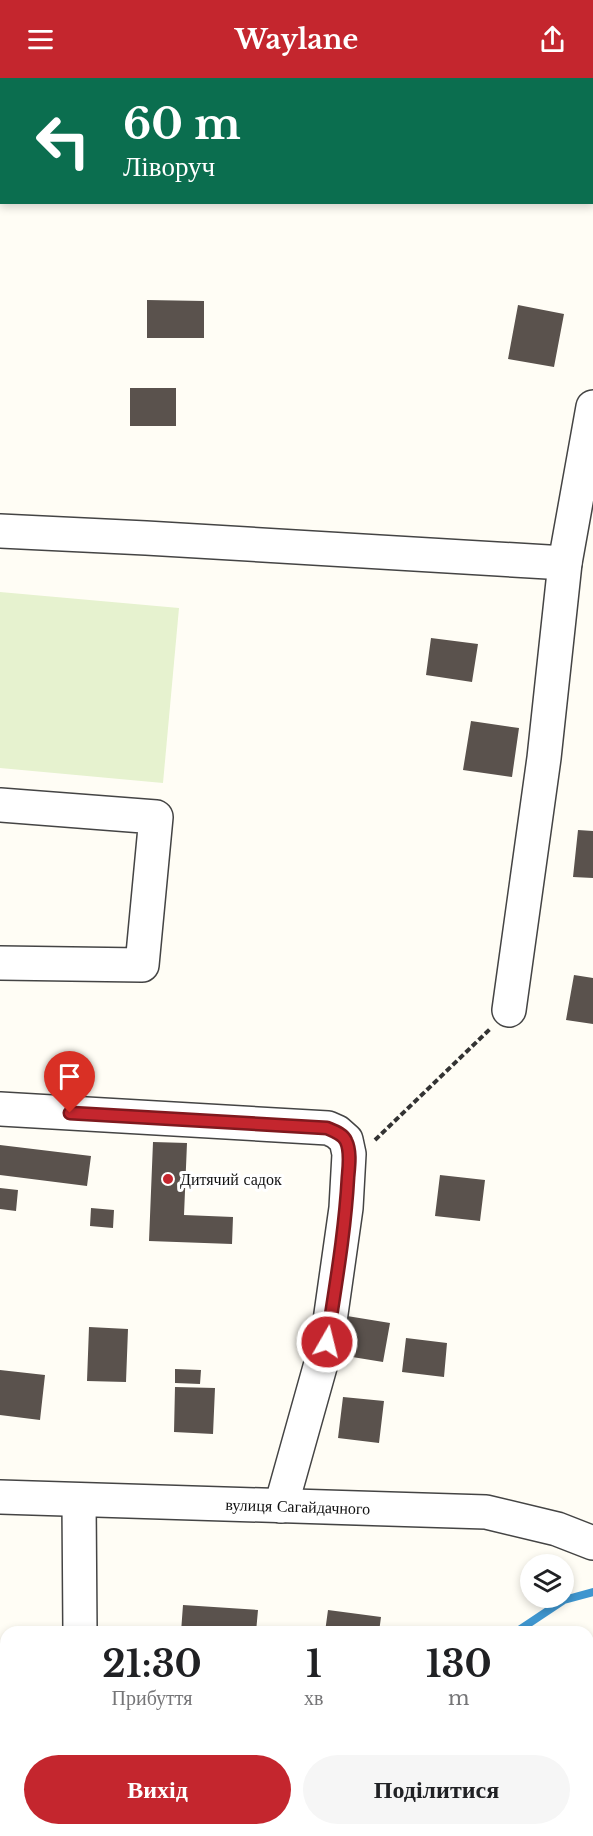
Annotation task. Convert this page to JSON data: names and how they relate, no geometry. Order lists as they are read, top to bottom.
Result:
{
  "streets": {
    "street": ["вулиця Сагайдачного"]
  },
  "places": ["Дитячий садок"],
  "page": {
    "header": "Waylane",
    "turn": ["60 m", "Ліворуч"],
    "eta": [
      "21:30",
      "Прибуття",
      "1",
      "хв",
      "130",
      "m"
    ],
    "buttons": ["Вихід", "Поділитися"]
  }
}
